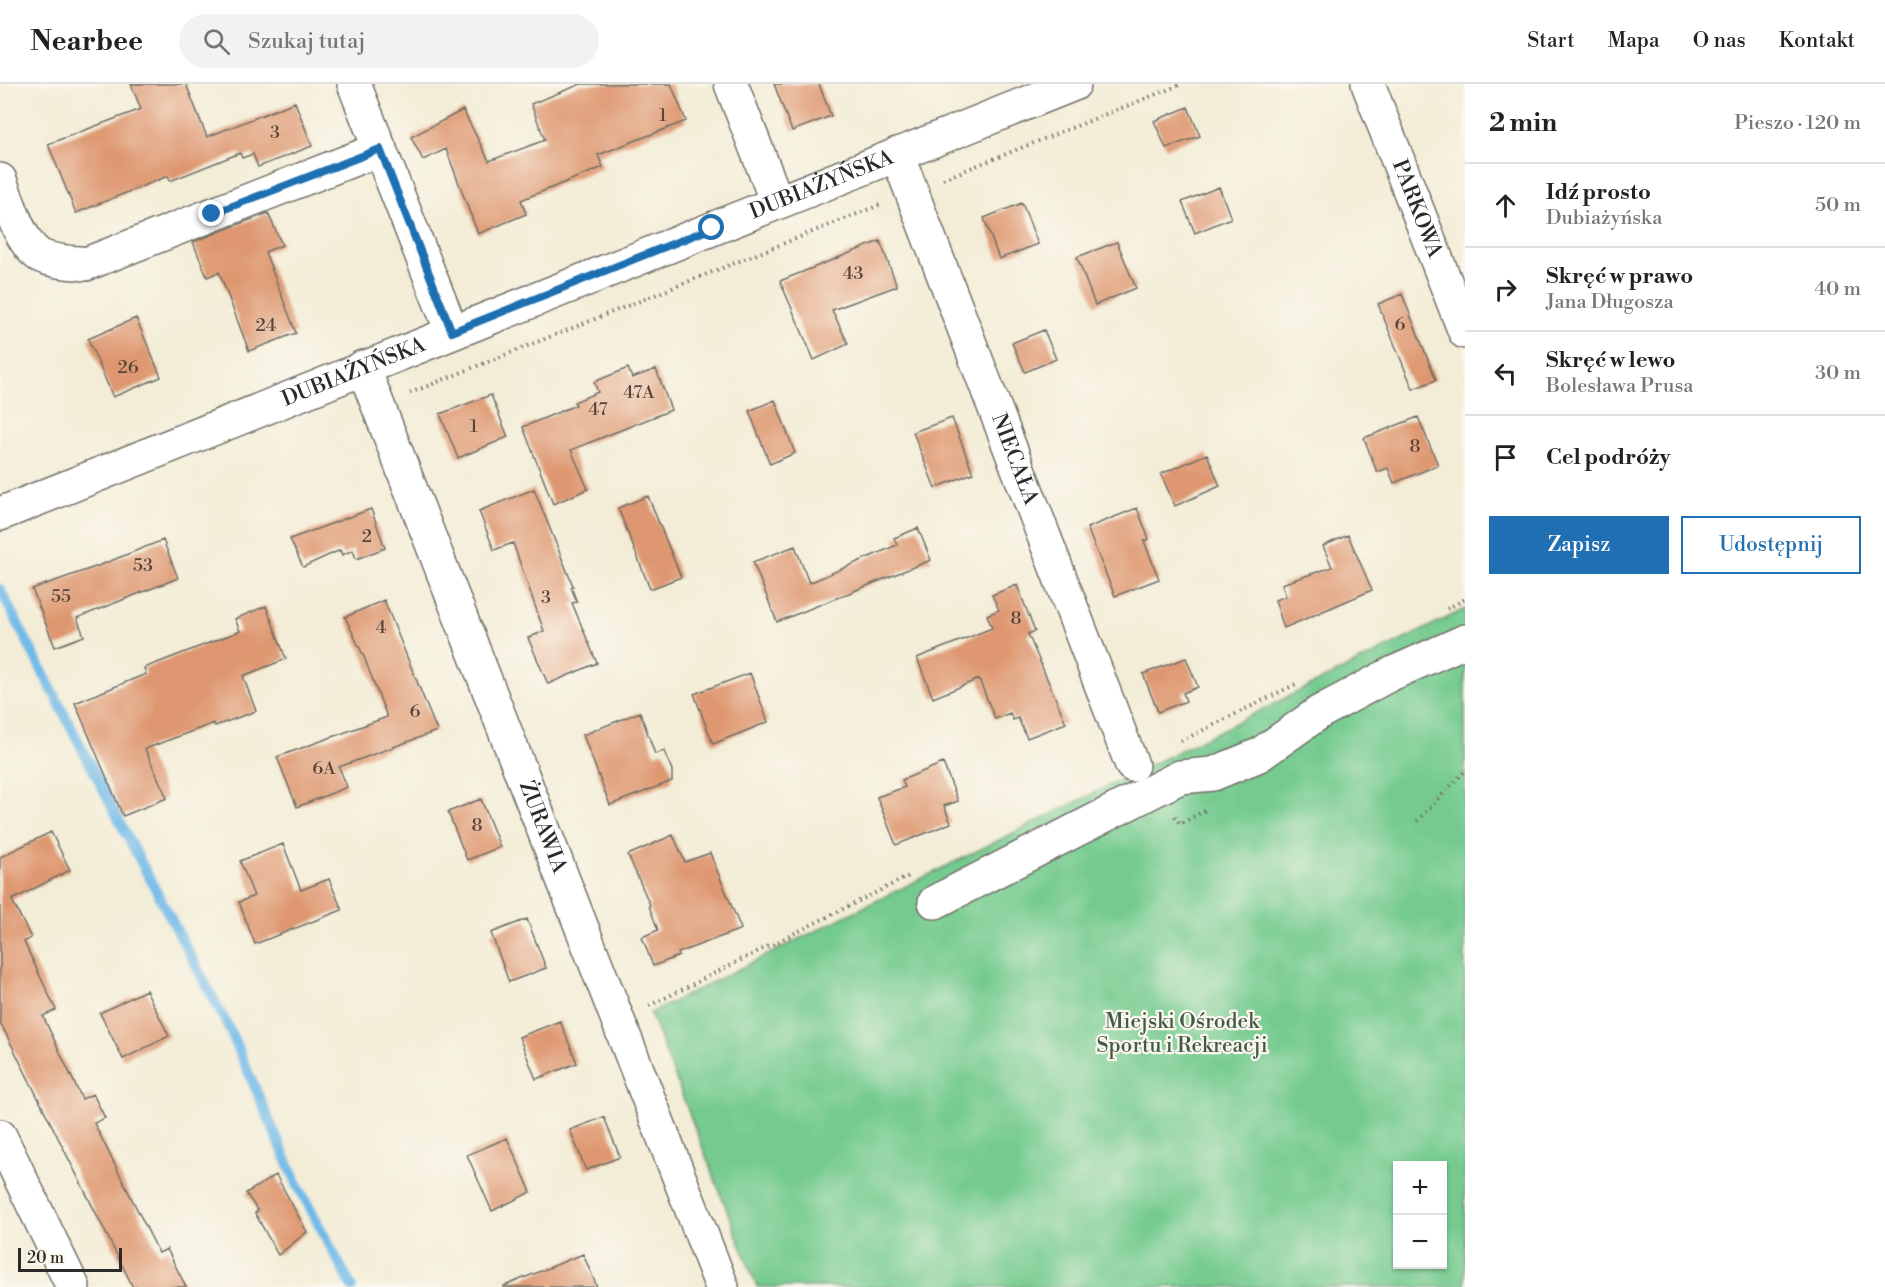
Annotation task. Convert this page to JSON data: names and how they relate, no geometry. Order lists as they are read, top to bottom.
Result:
{
  "streets": {
    "street": [
      "DUBIAŻYŃSKA",
      "PARKOWA",
      "NIECAŁA",
      "ŻURAWIA"
    ]
  },
  "crossings": [
    ["DUBIAŻYŃSKA", "NIECAŁA"],
    ["DUBIAŻYŃSKA", "ŻURAWIA"]
  ],
  "parks": ["Miejski Ośrodek Sportu i Rekreacji"],
  "house_numbers": [
    "1",
    "3",
    "43",
    "6",
    "24",
    "26",
    "47A",
    "47",
    "1",
    "8",
    "2",
    "53",
    "55",
    "3",
    "8",
    "4",
    "6",
    "6A",
    "8"
  ],
  "scale_bar": "20 m",
  "page": {
    "header": "Nearbee",
    "search": "Szukaj tutaj",
    "nav": [
      "Start",
      "Mapa",
      "O nas",
      "Kontakt"
    ],
    "heading": ["2 min", "Pieszo · 120 m"],
    "list": [
      ["Idź prosto", "Dubiażyńska", "50 m"],
      ["Skręć w prawo", "Jana Długosza", "40 m"],
      ["Skręć w lewo", "Bolesława Prusa", "30 m"],
      "Cel podróży"
    ],
    "buttons": ["Zapisz", "Udostępnij"],
    "map_buttons": ["+", "−"],
    "scale": "20 m"
  }
}
